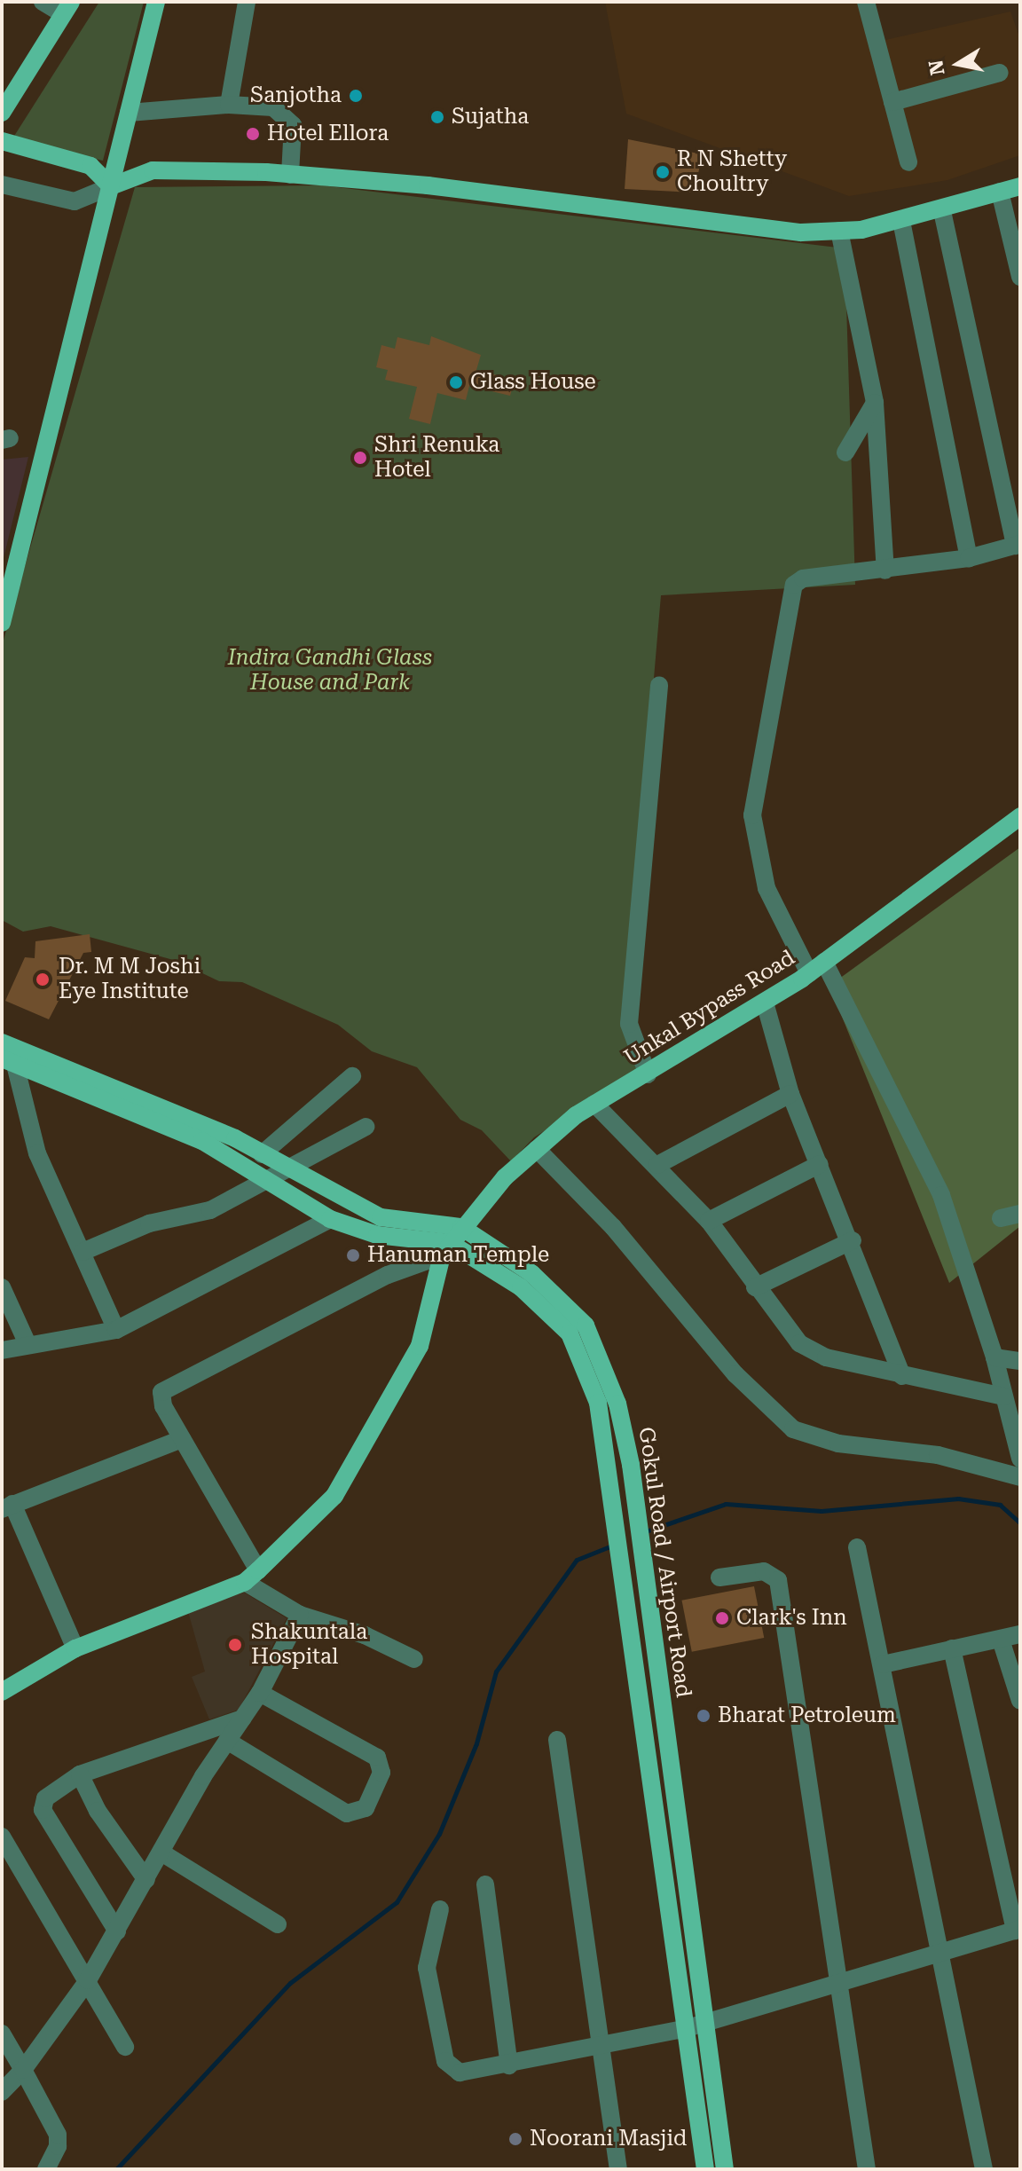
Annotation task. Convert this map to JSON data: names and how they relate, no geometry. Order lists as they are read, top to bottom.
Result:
{
  "streets": {
    "main road": ["Unkal Bypass Road", "Gokul Road / Airport Road"]
  },
  "crossings": [
    ["Unkal Bypass Road", "Gokul Road / Airport Road"]
  ],
  "parks": ["Indira Gandhi Glass House and Park"],
  "places": [
    "Sanjotha",
    "Sujatha",
    "Hotel Ellora",
    "R N Shetty Choultry",
    "Glass House",
    "Shri Renuka Hotel",
    "Dr. M M Joshi Eye Institute",
    "Hanuman Temple",
    "Clark's Inn",
    "Shakuntala Hospital",
    "Bharat Petroleum",
    "Noorani Masjid"
  ],
  "north": "left"
}
